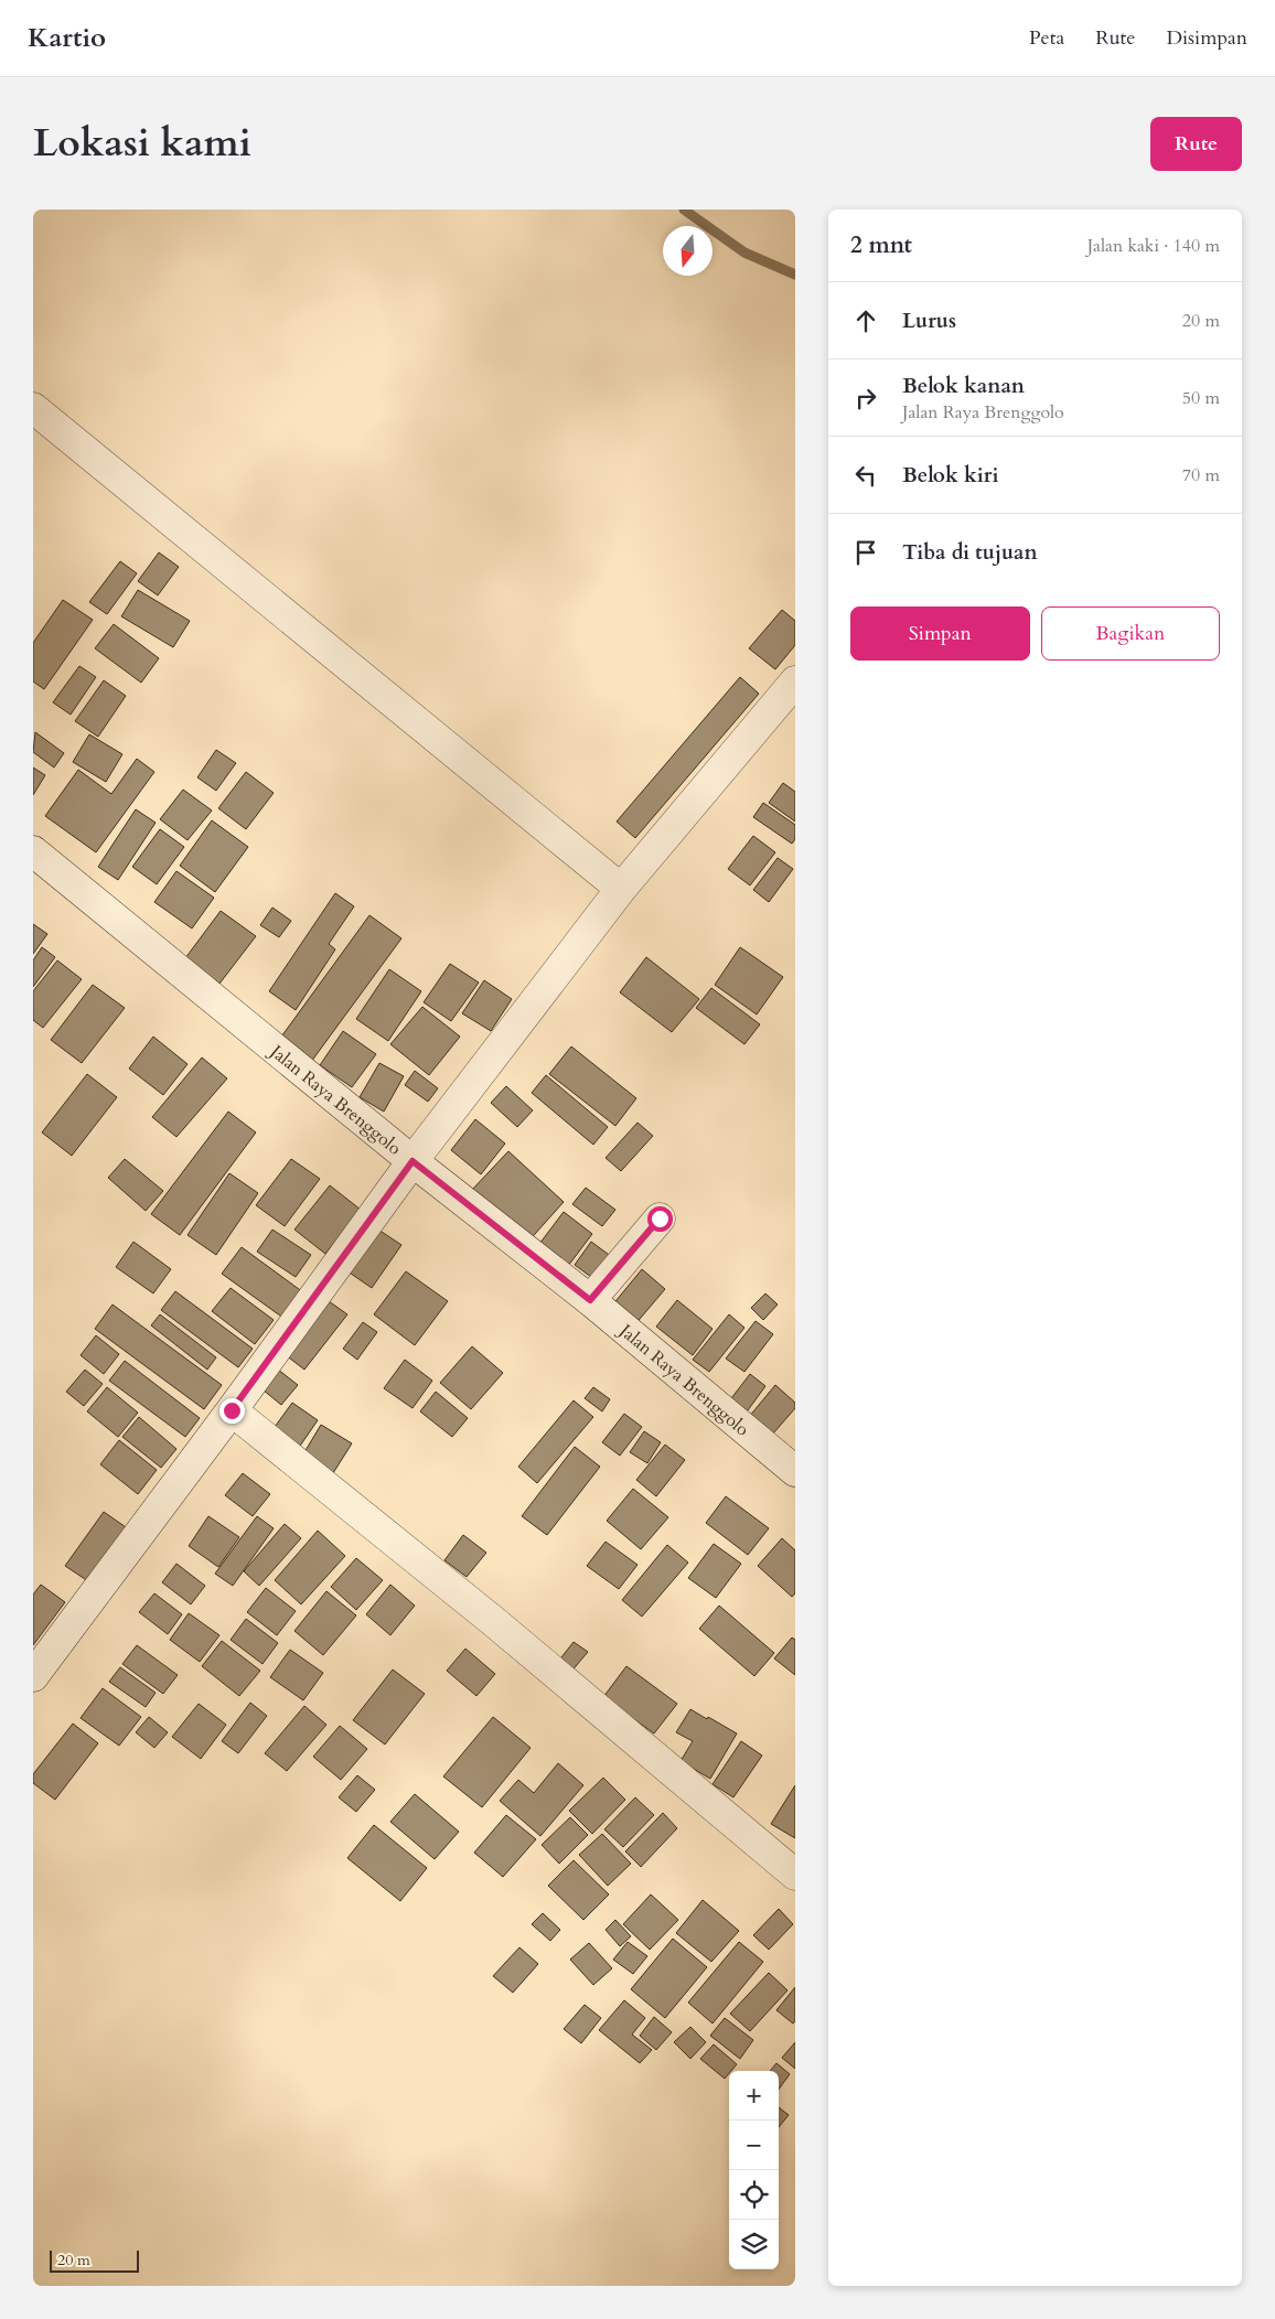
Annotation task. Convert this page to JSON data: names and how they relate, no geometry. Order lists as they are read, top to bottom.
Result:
{
  "streets": {
    "street": ["Jalan Raya Brenggolo"]
  },
  "scale_bar": "20 m",
  "north": "bottom",
  "page": {
    "header": "Kartio",
    "nav": ["Peta", "Rute", "Disimpan"],
    "title": "Lokasi kami",
    "buttons": [
      "Rute",
      ["Simpan", "Bagikan"]
    ],
    "heading": ["2 mnt", "Jalan kaki · 140 m"],
    "list": [
      ["Lurus", "20 m"],
      ["Belok kanan", "Jalan Raya Brenggolo", "50 m"],
      ["Belok kiri", "70 m"],
      "Tiba di tujuan"
    ],
    "map_buttons": ["+", "−"],
    "scale": "20 m"
  }
}
